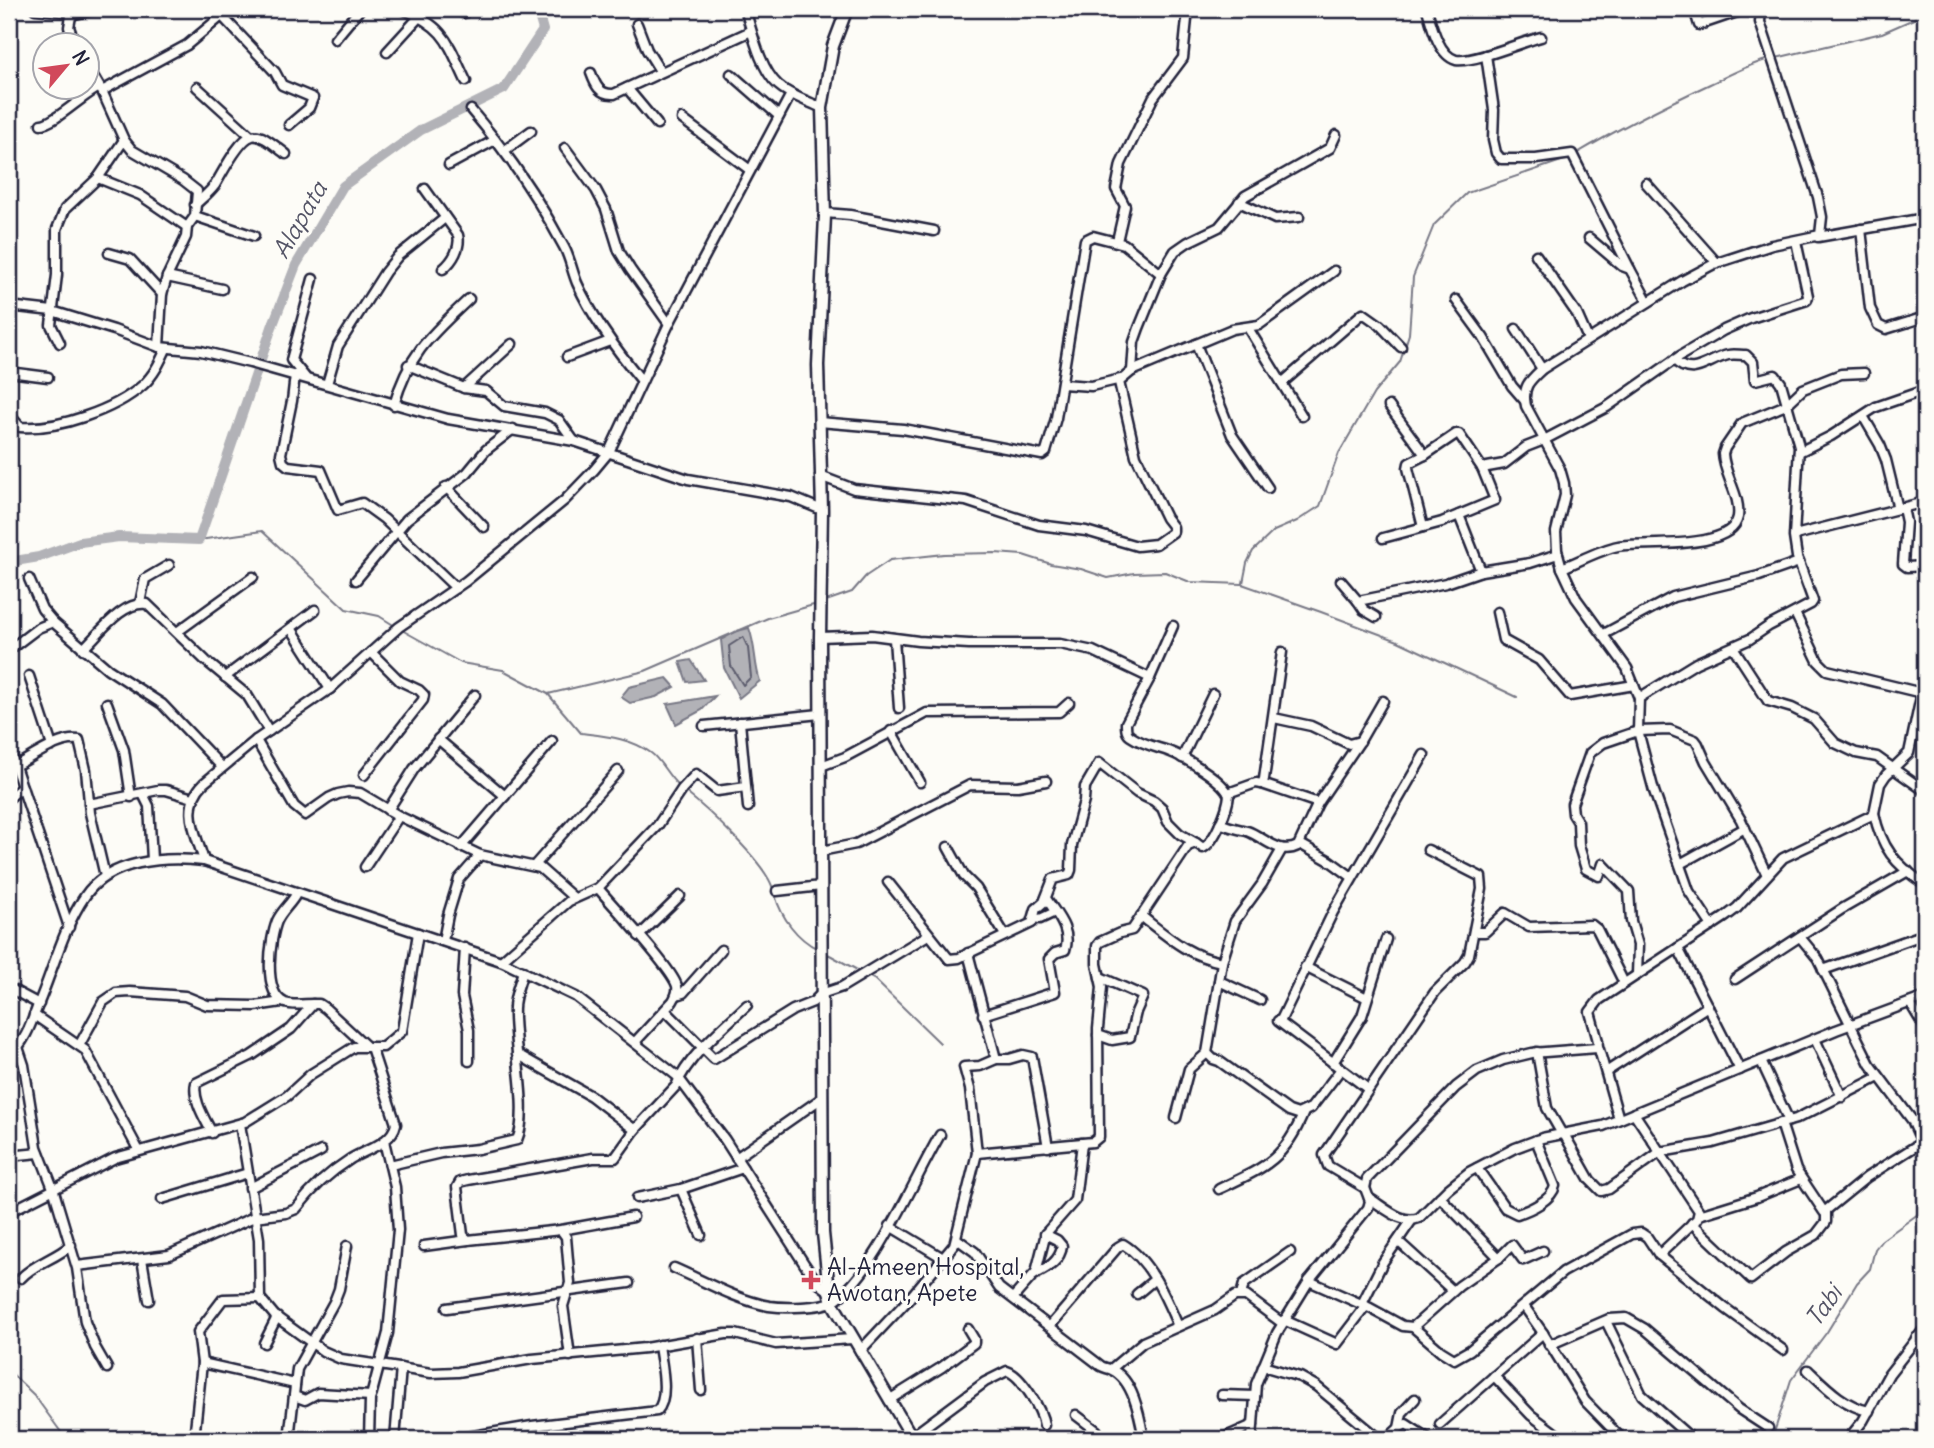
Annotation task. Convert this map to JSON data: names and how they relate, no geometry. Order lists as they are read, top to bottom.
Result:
{
  "water": ["Alapata", "Tabi"],
  "places": {
    "health": ["Al-Ameen Hospital, Awotan, Apete"]
  },
  "north": "top right"
}
